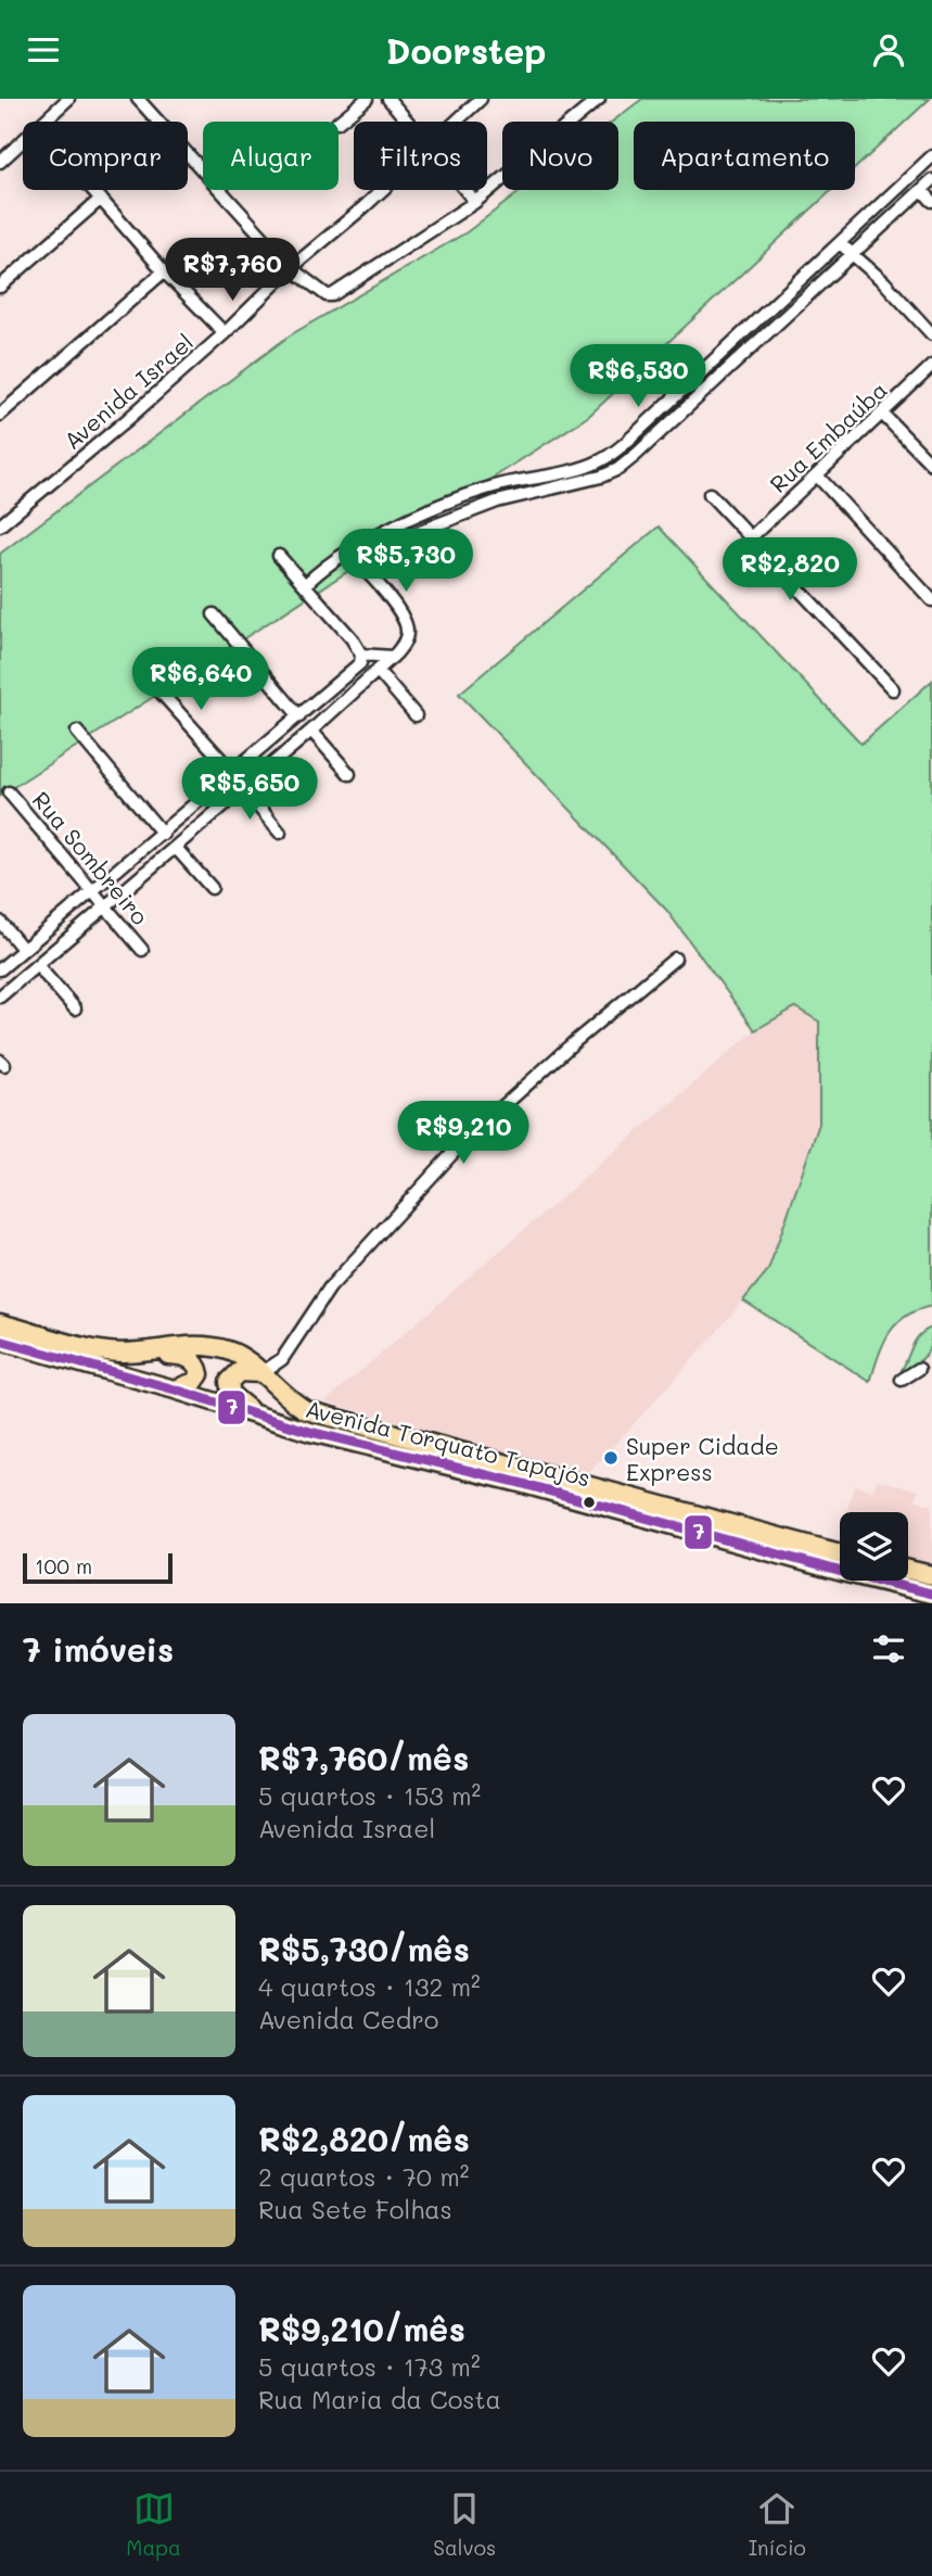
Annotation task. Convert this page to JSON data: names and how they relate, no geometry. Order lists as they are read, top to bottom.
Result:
{
  "streets": {
    "highway": ["Avenida Torquato Tapajós"],
    "street": ["Avenida Israel", "Rua Embaúba", "Rua Sombreiro"]
  },
  "places": ["Super Cidade Express"],
  "lines": ["transit line 7"],
  "scale_bar": "100 m",
  "page": {
    "header": "Doorstep",
    "chip": [
      "Comprar",
      "Alugar",
      "Filtros",
      "Novo",
      "Apartamento"
    ],
    "price": [
      "R$7,760",
      "R$6,530",
      "R$5,730",
      "R$2,820",
      "R$6,640",
      "R$5,650",
      "R$9,210"
    ],
    "scale": "100 m",
    "heading": "7 imóveis",
    "list": [
      {
        "name": "R$7,760/mês",
        "note": "5 quartos · 153 m² · Avenida Israel"
      },
      {
        "name": "R$5,730/mês",
        "note": "4 quartos · 132 m² · Avenida Cedro"
      },
      {
        "name": "R$2,820/mês",
        "note": "2 quartos · 70 m² · Rua Sete Folhas"
      },
      {
        "name": "R$9,210/mês",
        "note": "5 quartos · 173 m² · Rua Maria da Costa"
      }
    ],
    "tabs": ["Mapa", "Salvos", "Início"]
  }
}
